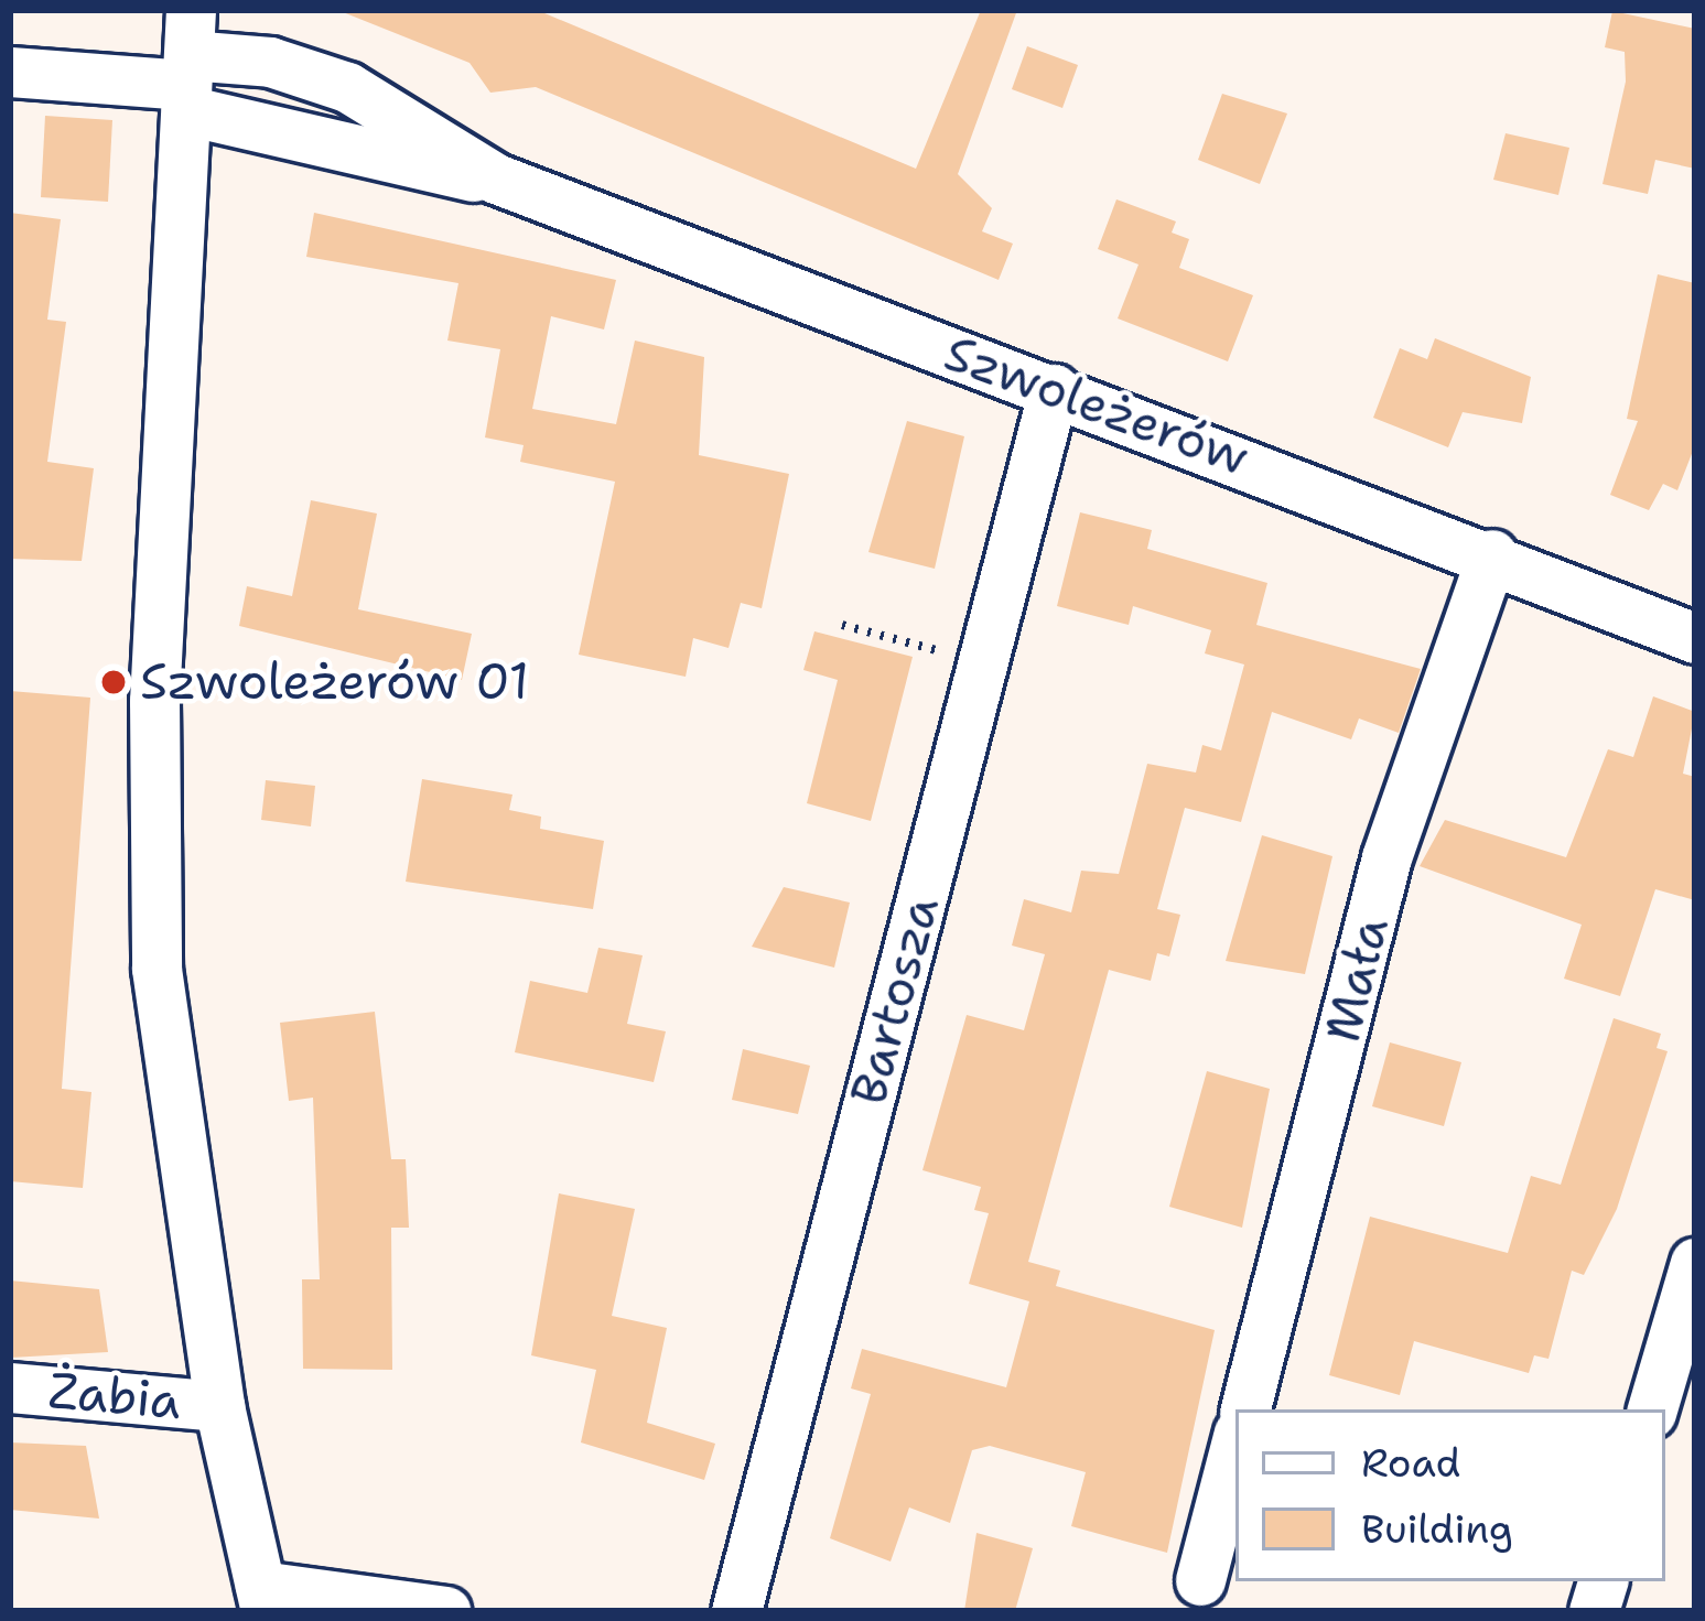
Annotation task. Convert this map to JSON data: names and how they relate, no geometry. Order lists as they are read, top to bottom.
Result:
{
  "streets": {
    "street": [
      "Szwoleżerów",
      "Mała",
      "Bartosza",
      "Żabia"
    ]
  },
  "crossings": [
    ["Szwoleżerów", "Mała"],
    ["Szwoleżerów", "Bartosza"]
  ],
  "places": ["Szwoleżerów 01"],
  "legend": ["Road", "Building"]
}
